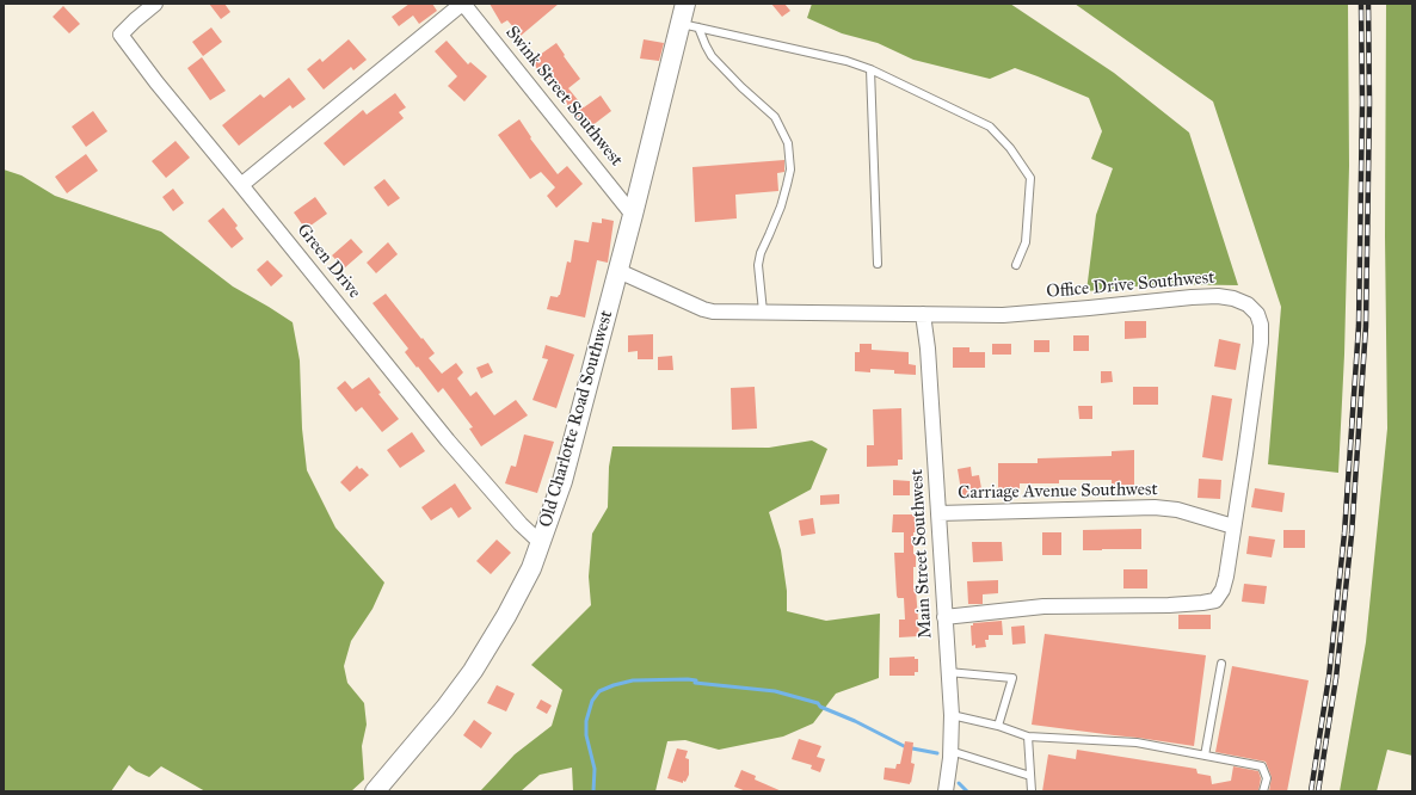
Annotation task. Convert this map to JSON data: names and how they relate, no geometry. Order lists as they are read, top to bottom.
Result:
{
  "streets": {
    "street": [
      "Swink Street Southwest",
      "Green Drive",
      "Office Drive Southwest",
      "Old Charlotte Road Southwest",
      "Carriage Avenue Southwest",
      "Main Street Southwest"
    ]
  },
  "crossings": [
    ["Swink Street Southwest", "Old Charlotte Road Southwest"],
    ["Green Drive", "Old Charlotte Road Southwest"],
    ["Office Drive Southwest", "Old Charlotte Road Southwest"],
    ["Office Drive Southwest", "Carriage Avenue Southwest"],
    ["Office Drive Southwest", "Main Street Southwest"],
    ["Carriage Avenue Southwest", "Main Street Southwest"]
  ]
}
